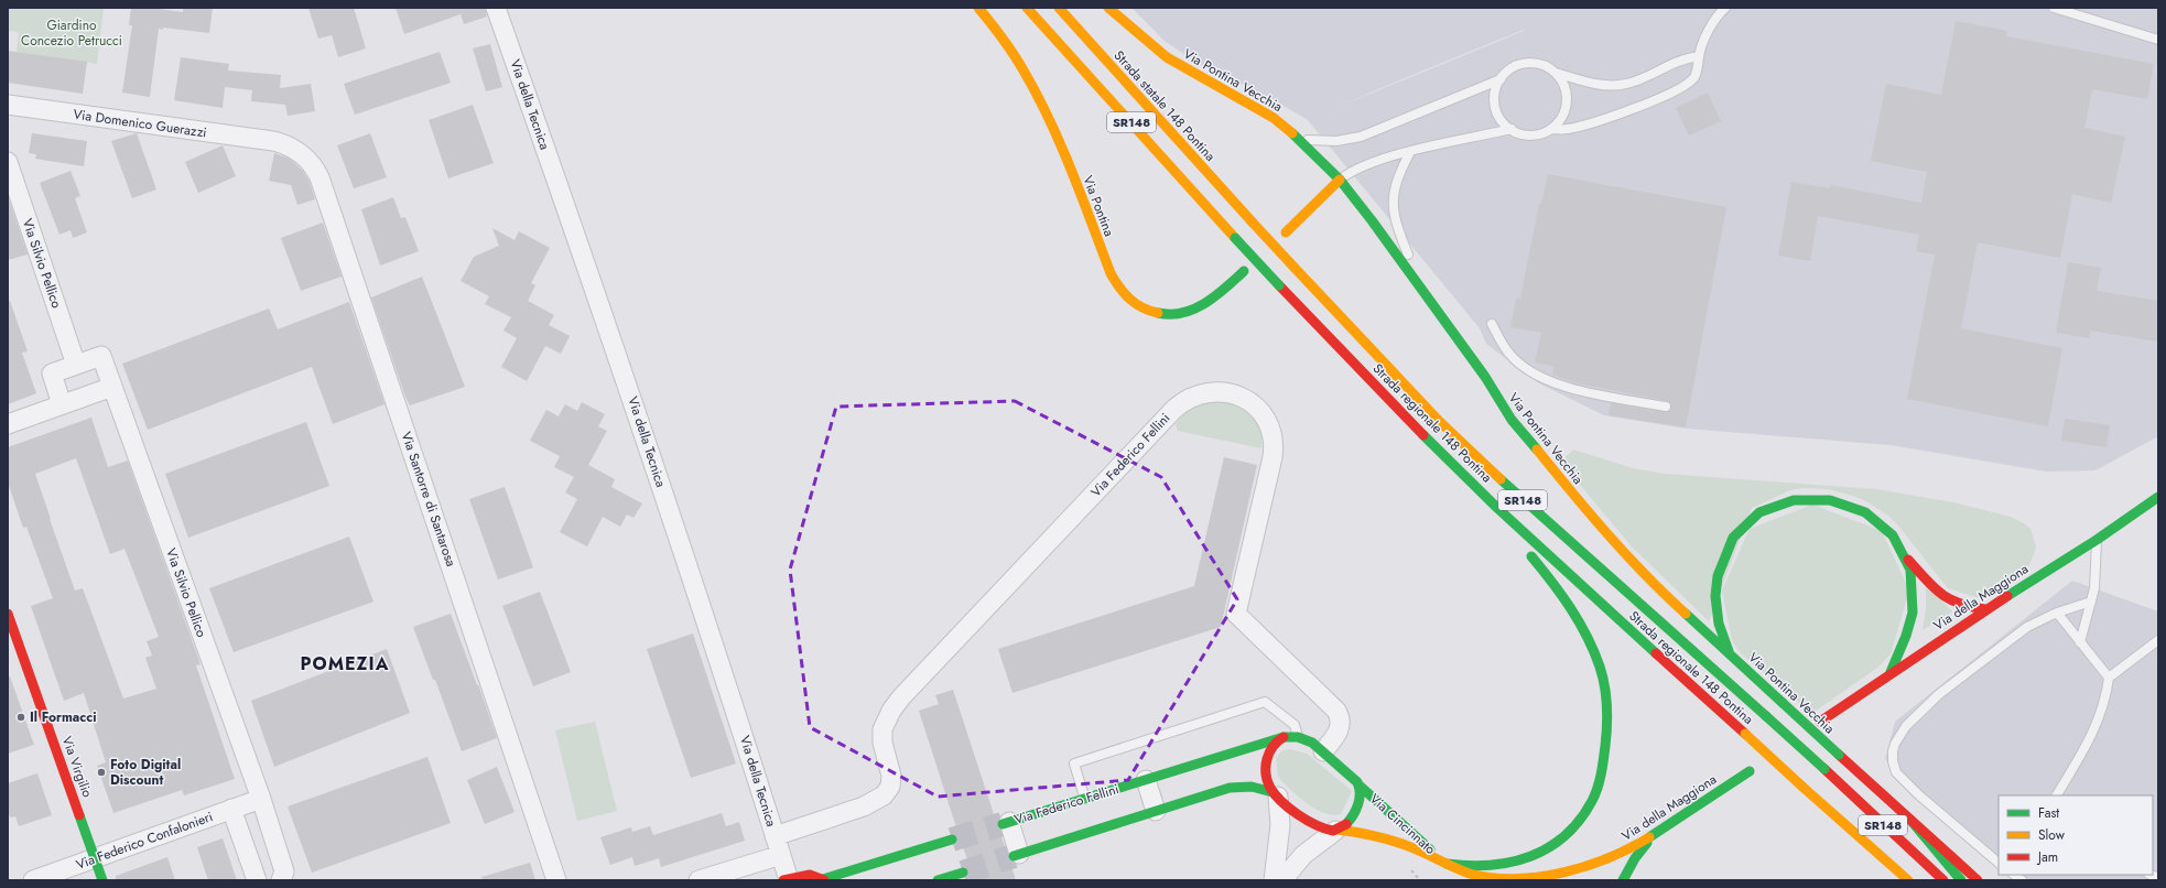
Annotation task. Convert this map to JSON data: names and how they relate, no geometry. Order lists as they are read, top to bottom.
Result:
{
  "streets": {
    "main road": [
      "Via Pontina Vecchia",
      "Strada statale 148 Pontina",
      "SR148",
      "Via Pontina",
      "Strada regionale 148 Pontina",
      "Via Federico Fellini",
      "Via della Maggiona",
      "Via Virgilio",
      "Via Cincinnato"
    ],
    "street": [
      "Via della Tecnica",
      "Via Domenico Guerazzi",
      "Via Silvio Pellico",
      "Via Santorre di Santarosa",
      "Via Federico Confalonieri"
    ]
  },
  "crossings": [
    ["Via della Tecnica", "Via Federico Fellini"],
    ["Strada statale 148 Pontina", "Strada regionale 148 Pontina"],
    ["Via Domenico Guerazzi", "Via Santorre di Santarosa"],
    ["Via Silvio Pellico", "Via Federico Confalonieri"],
    ["Via Federico Fellini", "Via Cincinnato"],
    ["Via della Maggiona", "Via Cincinnato"],
    ["Via Virgilio", "Via Federico Confalonieri"]
  ],
  "districts": ["POMEZIA"],
  "parks": ["Giardino Concezio Petrucci"],
  "places": ["Il Formacci", "Foto Digital Discount"],
  "legend": ["Fast", "Slow", "Jam"]
}
